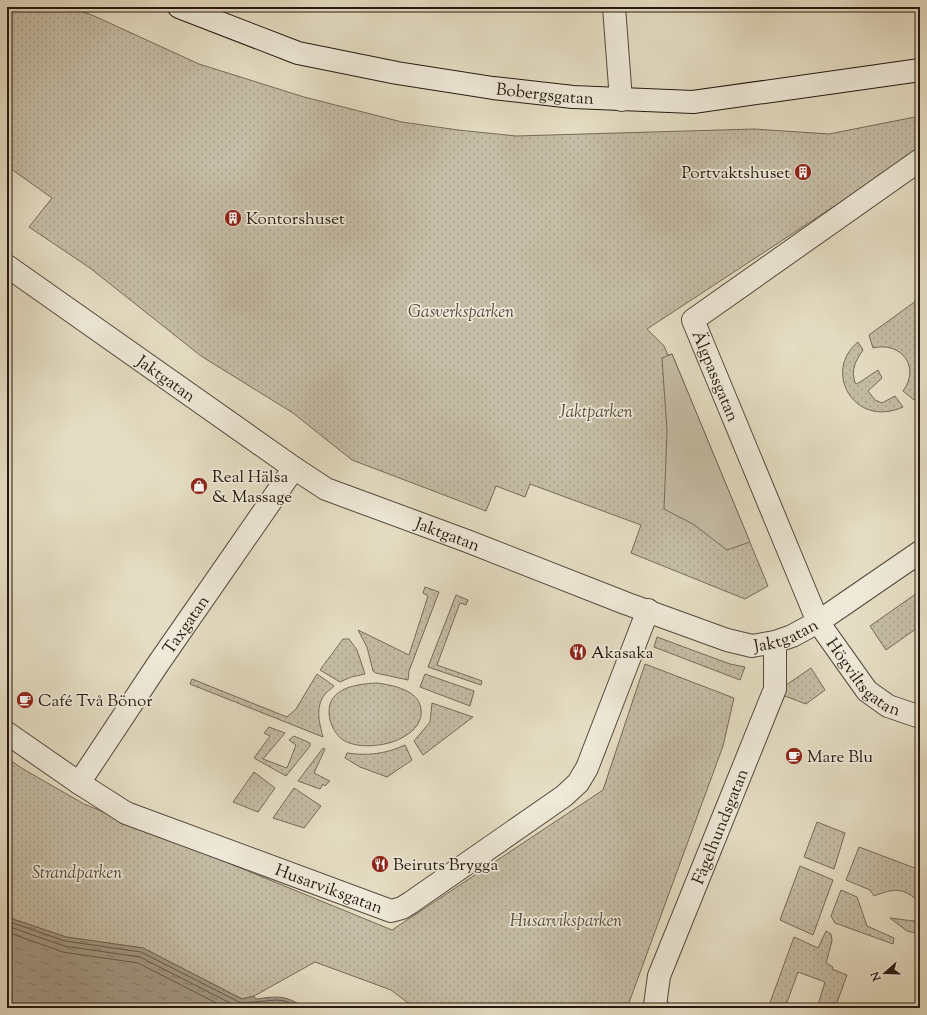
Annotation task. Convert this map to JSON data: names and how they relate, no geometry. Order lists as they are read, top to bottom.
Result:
{
  "streets": {
    "street": [
      "Bobergsgatan",
      "Älgpassgatan",
      "Jaktgatan",
      "Taxgatan",
      "Högviltsgatan",
      "Fågelhundsgatan",
      "Husarviksgatan"
    ]
  },
  "crossings": [
    ["Älgpassgatan", "Jaktgatan"],
    ["Älgpassgatan", "Högviltsgatan"],
    ["Jaktgatan", "Taxgatan"],
    ["Jaktgatan", "Högviltsgatan"],
    ["Jaktgatan", "Fågelhundsgatan"],
    ["Jaktgatan", "Husarviksgatan"],
    ["Taxgatan", "Husarviksgatan"]
  ],
  "parks": [
    "Gasverksparken",
    "Jaktparken",
    "Strandparken",
    "Husarviksparken"
  ],
  "places": {
    "building": ["Portvaktshuset", "Kontorshuset"],
    "shop": ["Real Hälsa & Massage"],
    "restaurant": ["Akasaka", "Beiruts Brygga"],
    "cafe": ["Café Två Bönor", "Mare Blu"]
  },
  "north": "left"
}
